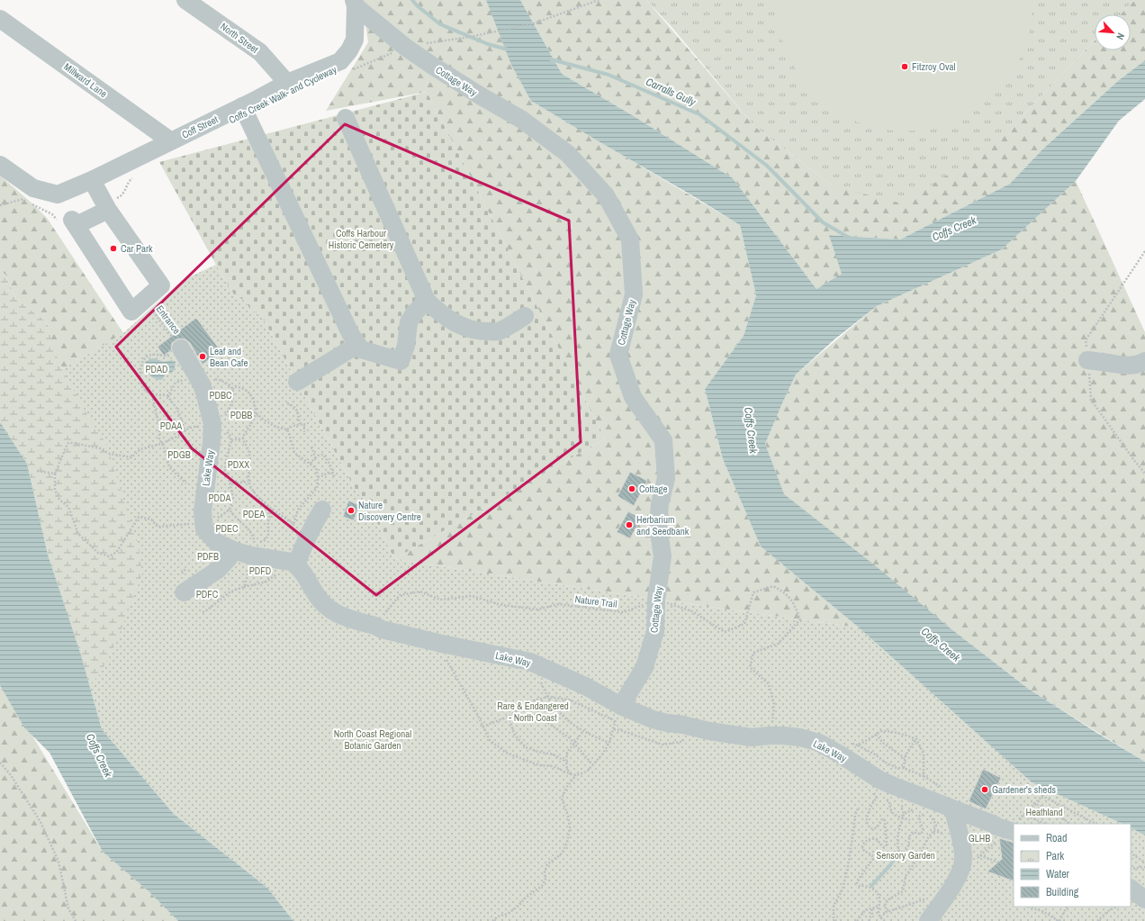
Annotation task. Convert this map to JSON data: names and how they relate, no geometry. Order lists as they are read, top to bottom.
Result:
{
  "streets": {
    "street": [
      "North Street",
      "Millward Lane",
      "Cottage Way",
      "Coff Street",
      "Lake Way"
    ],
    "path": ["Entrance", "Nature Trail"]
  },
  "crossings": [
    ["North Street", "Coff Street"],
    ["Millward Lane", "Coff Street"],
    ["Cottage Way", "Coff Street"],
    ["Cottage Way", "Lake Way"],
    ["Cottage Way", "Nature Trail"],
    ["Entrance", "Lake Way"],
    ["Lake Way", "Nature Trail"]
  ],
  "water": ["Carralls Gully", "Coffs Creek"],
  "parks": [
    "Coffs Harbour Historic Cemetery",
    "PDAD",
    "PDBC",
    "PDBB",
    "PDAA",
    "PDGB",
    "PDXX",
    "PDDA",
    "PDEA",
    "PDEC",
    "PDFB",
    "PDFD",
    "PDFC",
    "Rare & Endangered - North Coast",
    "North Coast Regional Botanic Garden",
    "Heathland",
    "GLHB",
    "Sensory Garden"
  ],
  "places": [
    "Fitzroy Oval",
    "Car Park",
    "Leaf and Bean Cafe",
    "Cottage",
    "Nature Discovery Centre",
    "Herbarium and Seedbank",
    "Gardener's sheds"
  ],
  "legend": [
    "Road",
    "Park",
    "Water",
    "Building"
  ],
  "north": "bottom right"
}
